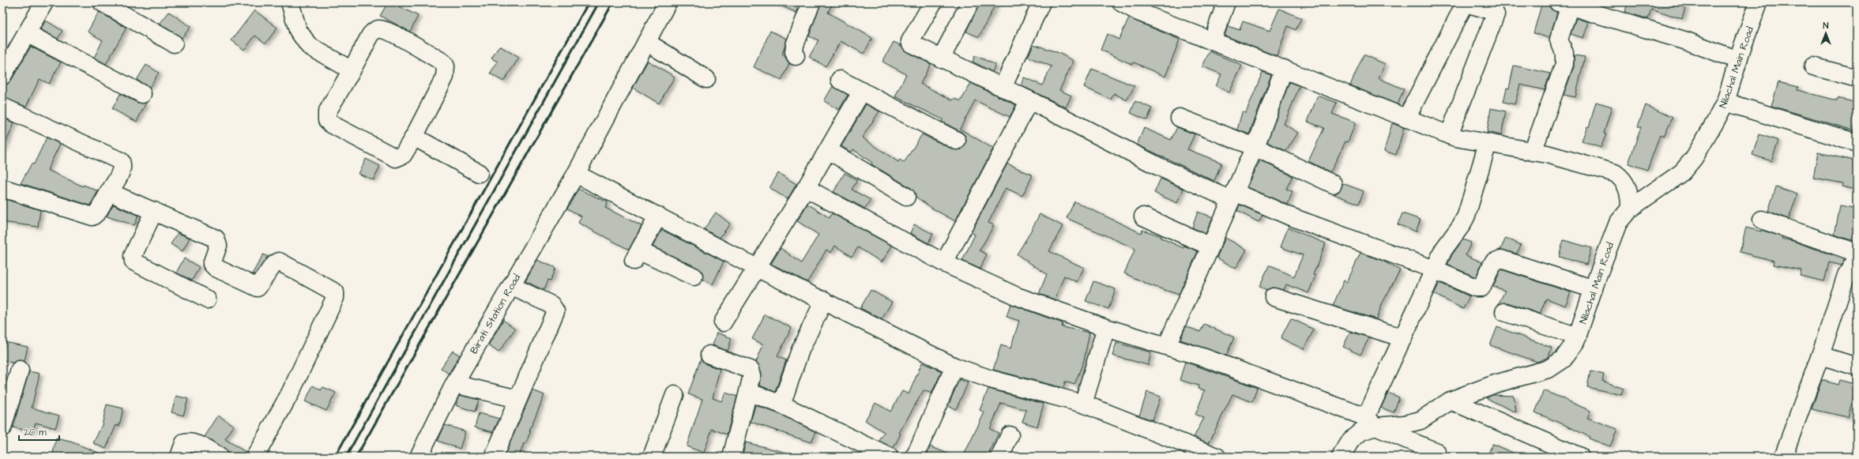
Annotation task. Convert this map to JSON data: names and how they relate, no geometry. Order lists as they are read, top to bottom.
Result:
{
  "streets": {
    "street": ["Nilachal Main Road", "Birati Station Road"]
  },
  "scale_bar": "20 m",
  "north": "top"
}
